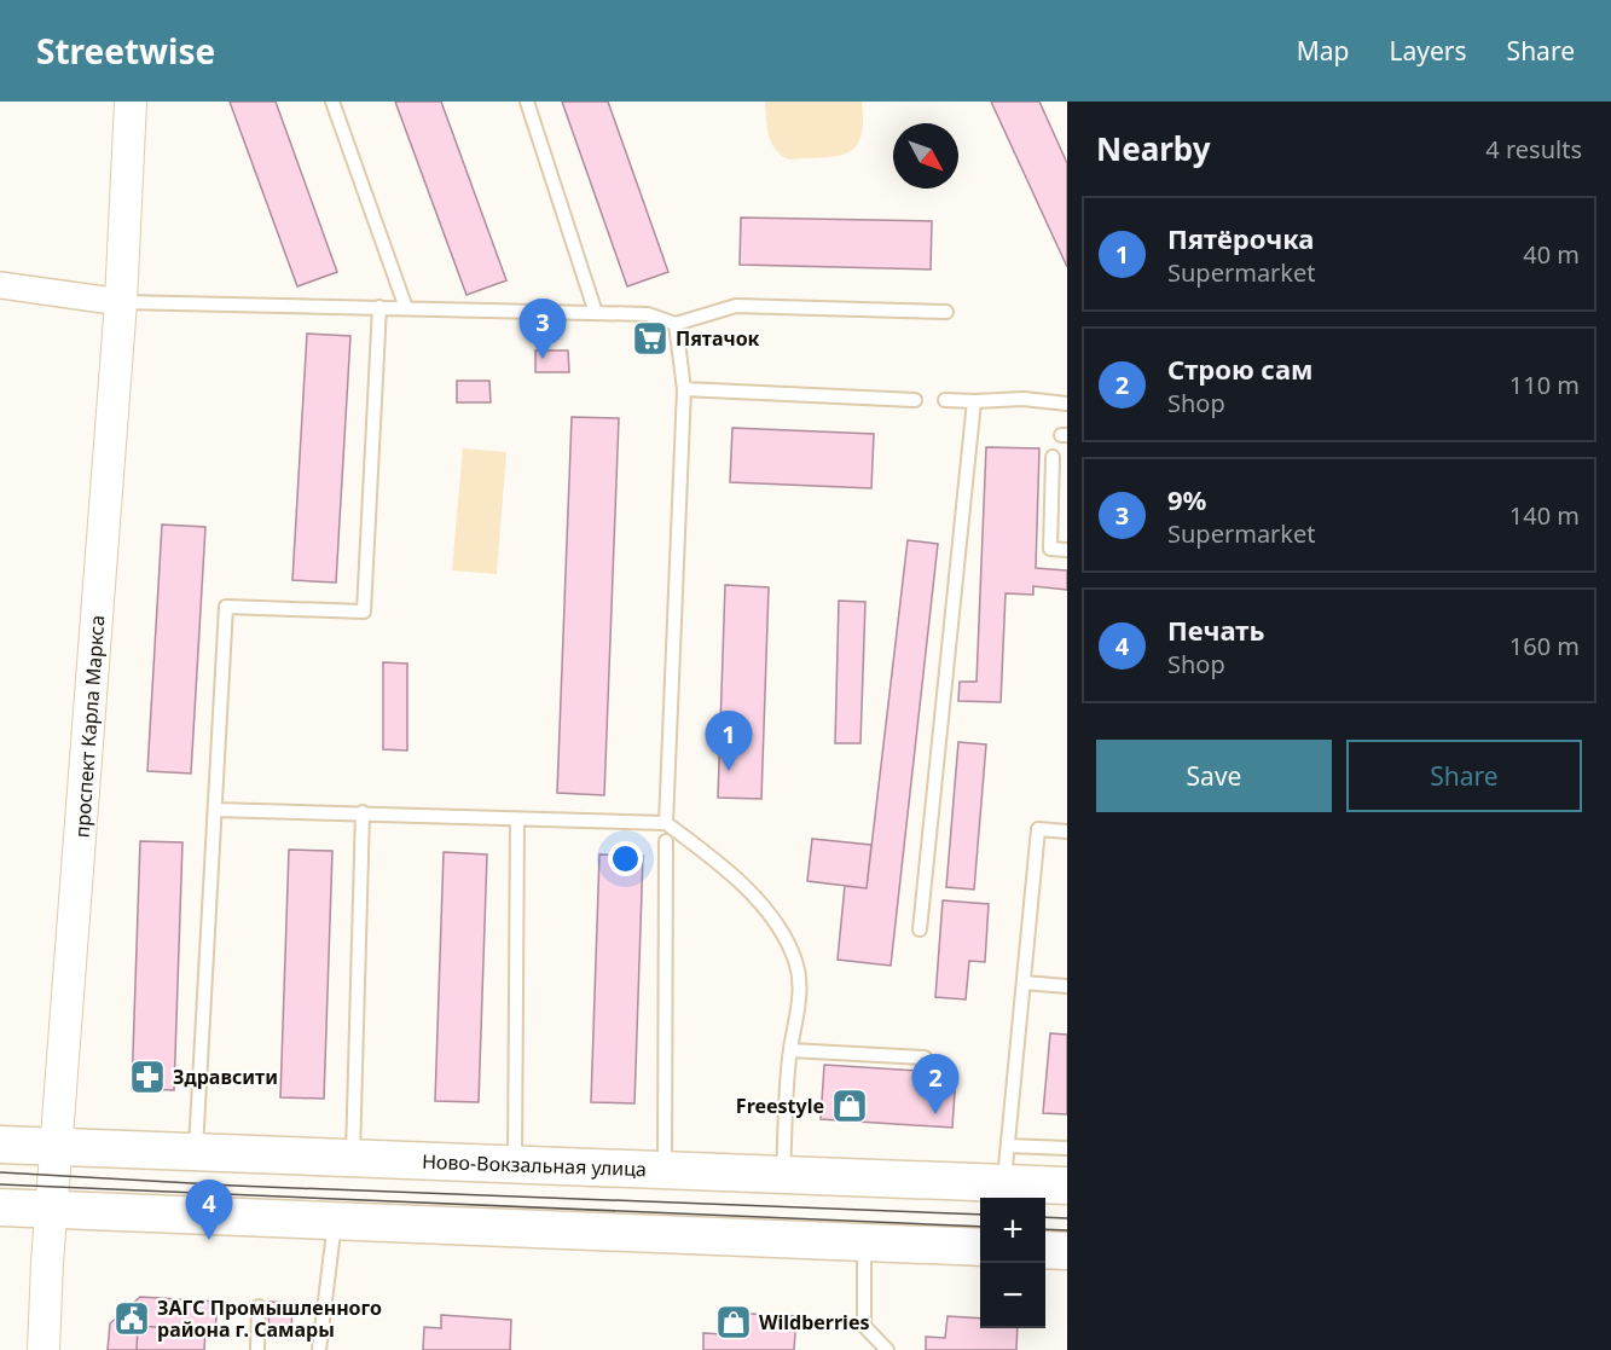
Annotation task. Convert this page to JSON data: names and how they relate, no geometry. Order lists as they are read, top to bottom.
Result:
{
  "streets": {
    "main road": ["Ново-Вокзальная улица"],
    "street": ["проспект Карла Маркса"]
  },
  "crossings": [
    ["проспект Карла Маркса", "Ново-Вокзальная улица"]
  ],
  "places": {
    "supermarket": ["Пятачок"],
    "pharmacy": ["Здравсити"],
    "shop": ["Freestyle", "Wildberries"],
    "public building": ["ЗАГС Промышленного района г. Самары"]
  },
  "north": "bottom right",
  "page": {
    "header": "Streetwise",
    "nav": ["Map", "Layers", "Share"],
    "heading": ["Nearby", "4 results"],
    "list": [
      {
        "mark": "1",
        "name": "Пятёрочка",
        "note": "Supermarket",
        "value": "40 m"
      },
      {
        "mark": "2",
        "name": "Строю сам",
        "note": "Shop",
        "value": "110 m"
      },
      {
        "mark": "3",
        "name": "9%",
        "note": "Supermarket",
        "value": "140 m"
      },
      {
        "mark": "4",
        "name": "Печать",
        "note": "Shop",
        "value": "160 m"
      }
    ],
    "pins": [
      "3",
      "1",
      "2",
      "4"
    ],
    "buttons": ["Save", "Share"],
    "map_buttons": ["+", "−"]
  }
}
